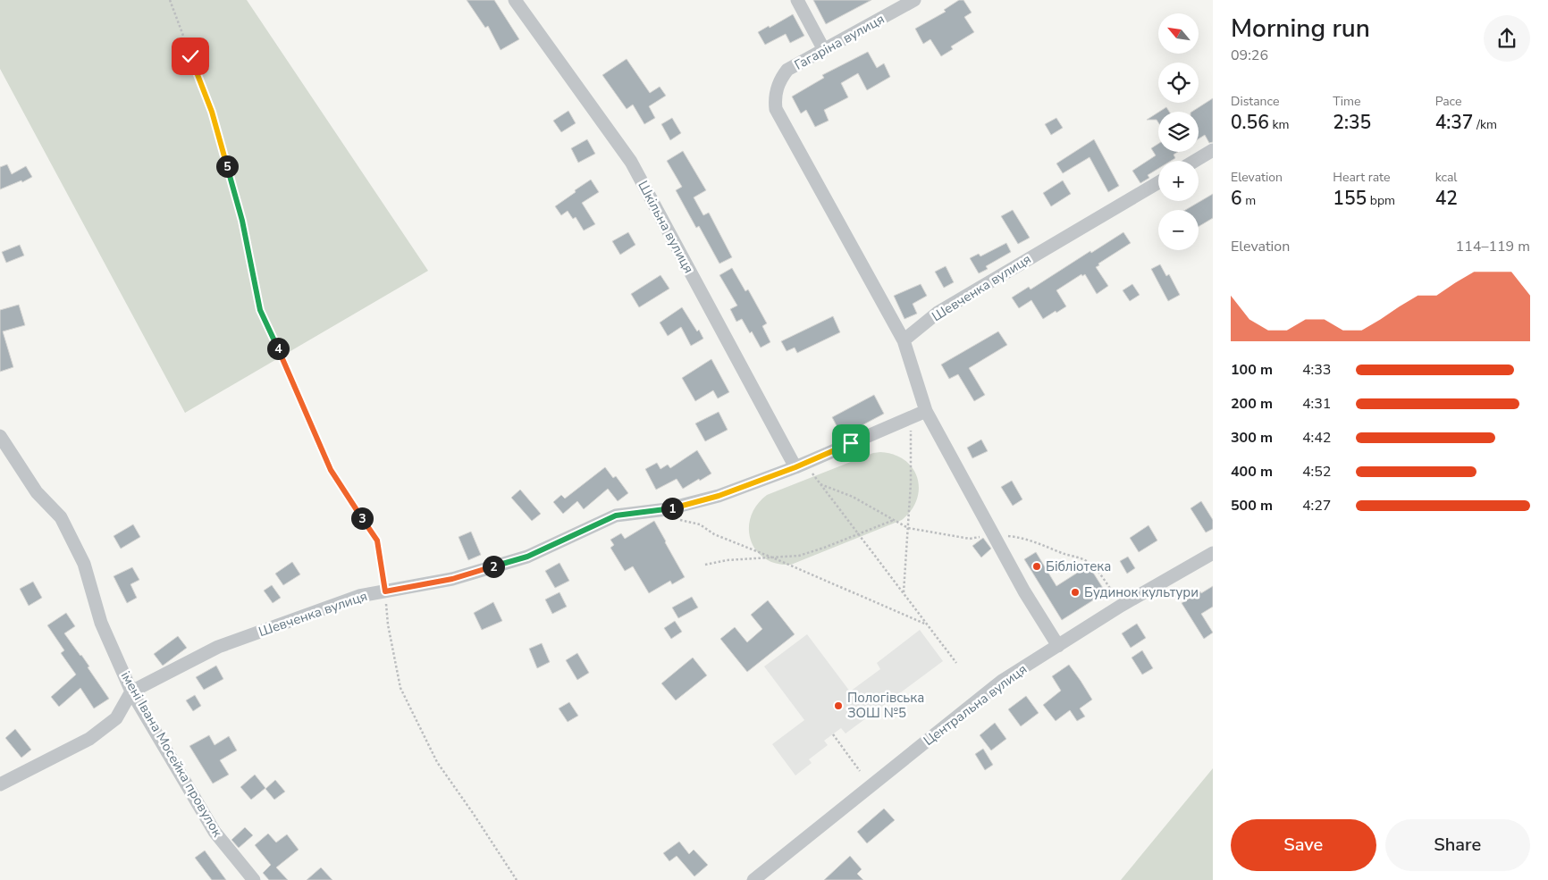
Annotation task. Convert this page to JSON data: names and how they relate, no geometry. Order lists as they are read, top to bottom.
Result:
{
  "streets": {
    "street": [
      "Гагаріна вулиця",
      "Шкільна вулиця",
      "Шевченка вулиця",
      "Центральна вулиця",
      "імені Івана Мосейка провулок"
    ]
  },
  "crossings": [
    ["Гагаріна вулиця", "Шевченка вулиця"],
    ["Шкільна вулиця", "Шевченка вулиця"],
    ["Шевченка вулиця", "імені Івана Мосейка провулок"]
  ],
  "places": ["Бібліотека", "Будинок культури", "Пологівська ЗОШ №5"],
  "north": "top left",
  "page": {
    "heading": ["Morning run", "09:26"],
    "map_buttons": ["+", "−"],
    "stats": [
      ["Distance", "0.56 km"],
      ["Time", "2:35"],
      ["Pace", "4:37 /km"],
      ["Elevation", "6 m"],
      ["Heart rate", "155 bpm"],
      ["kcal", "42"]
    ],
    "pins": [
      "5",
      "4",
      "1",
      "3",
      "2"
    ],
    "chart": ["Elevation", "114–119 m"],
    "list": [
      {
        "name": "100 m",
        "note": "4:33"
      },
      {
        "name": "200 m",
        "note": "4:31"
      },
      {
        "name": "300 m",
        "note": "4:42"
      },
      {
        "name": "400 m",
        "note": "4:52"
      },
      {
        "name": "500 m",
        "note": "4:27"
      }
    ],
    "buttons": ["Save", "Share"]
  }
}
